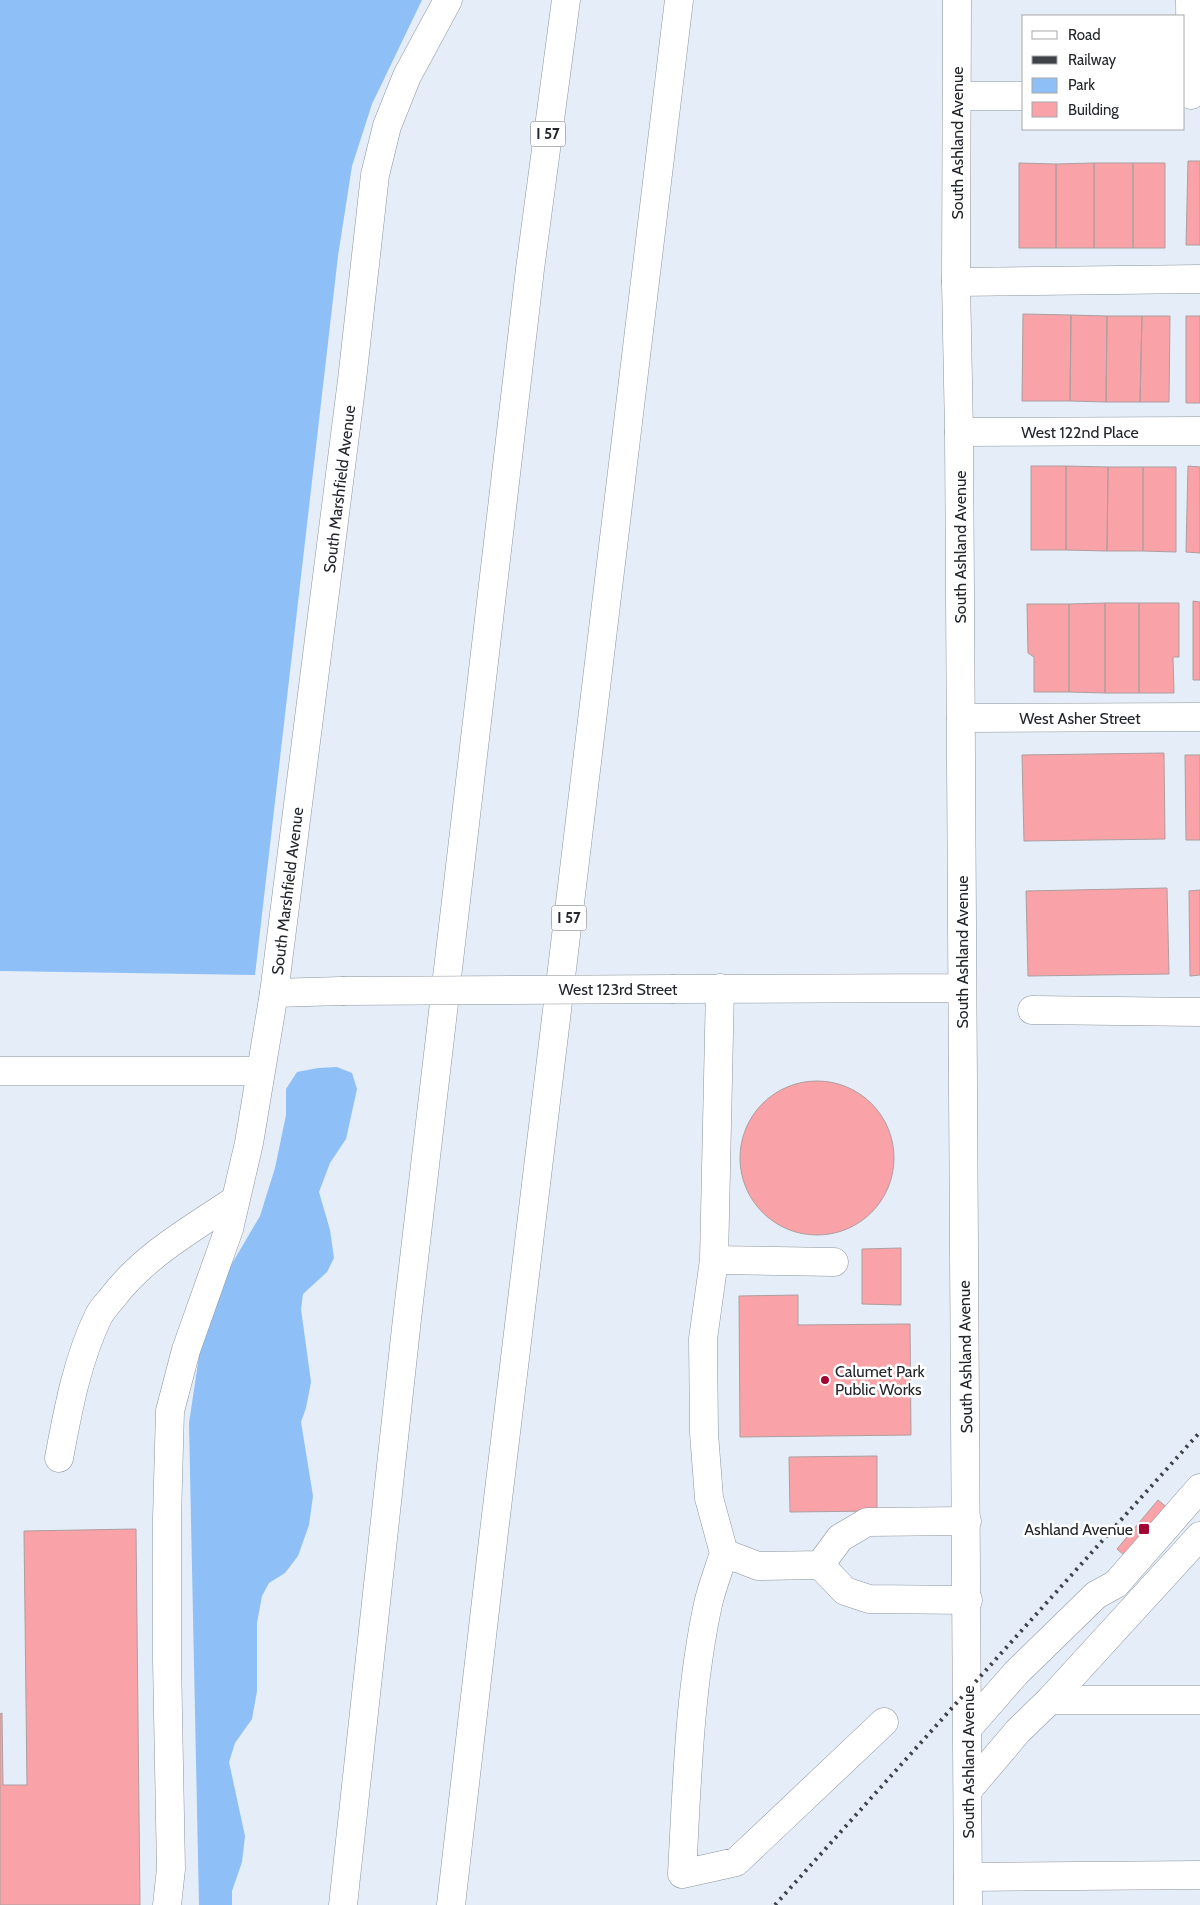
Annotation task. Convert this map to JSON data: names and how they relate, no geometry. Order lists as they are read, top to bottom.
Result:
{
  "streets": {
    "main road": [
      "I 57",
      "South Ashland Avenue",
      "West 122nd Place",
      "South Marshfield Avenue",
      "West Asher Street",
      "West 123rd Street"
    ]
  },
  "crossings": [
    ["South Ashland Avenue", "West 122nd Place"],
    ["South Ashland Avenue", "West Asher Street"],
    ["South Ashland Avenue", "West 123rd Street"],
    ["South Marshfield Avenue", "West 123rd Street"]
  ],
  "places": {
    "other": ["Calumet Park Public Works"],
    "transit": ["Ashland Avenue"]
  },
  "legend": [
    "Road",
    "Railway",
    "Park",
    "Building"
  ]
}
